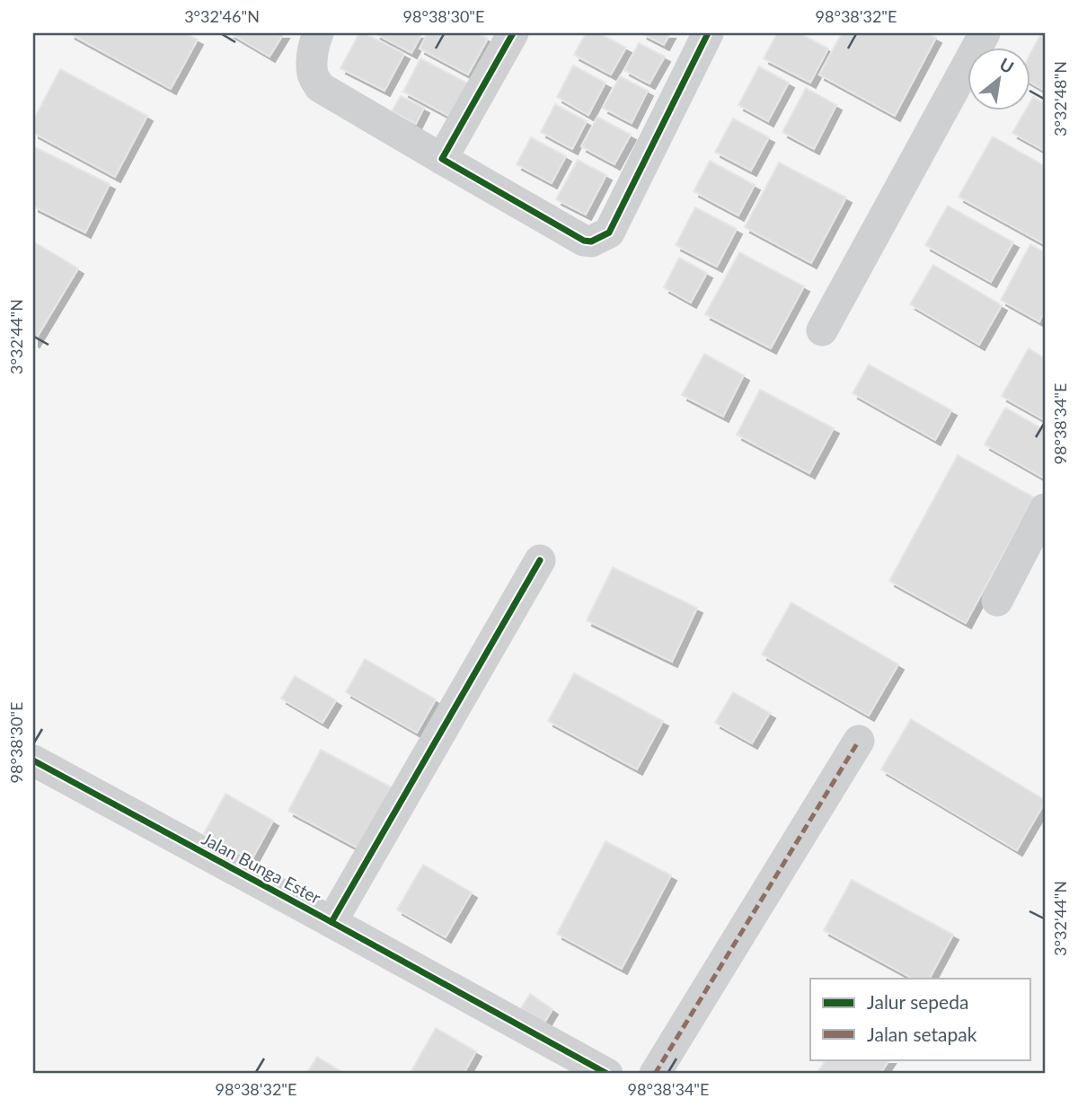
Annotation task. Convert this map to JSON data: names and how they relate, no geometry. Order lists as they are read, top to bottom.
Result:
{
  "streets": {
    "street": ["Jalan Bunga Ester"]
  },
  "legend": ["Jalur sepeda", "Jalan setapak"],
  "north": "top right",
  "coordinates": [
    "3°32'46\"N",
    "98°38'30\"E",
    "98°38'32\"E",
    "3°32'48\"N",
    "3°32'44\"N",
    "98°38'34\"E"
  ]
}
